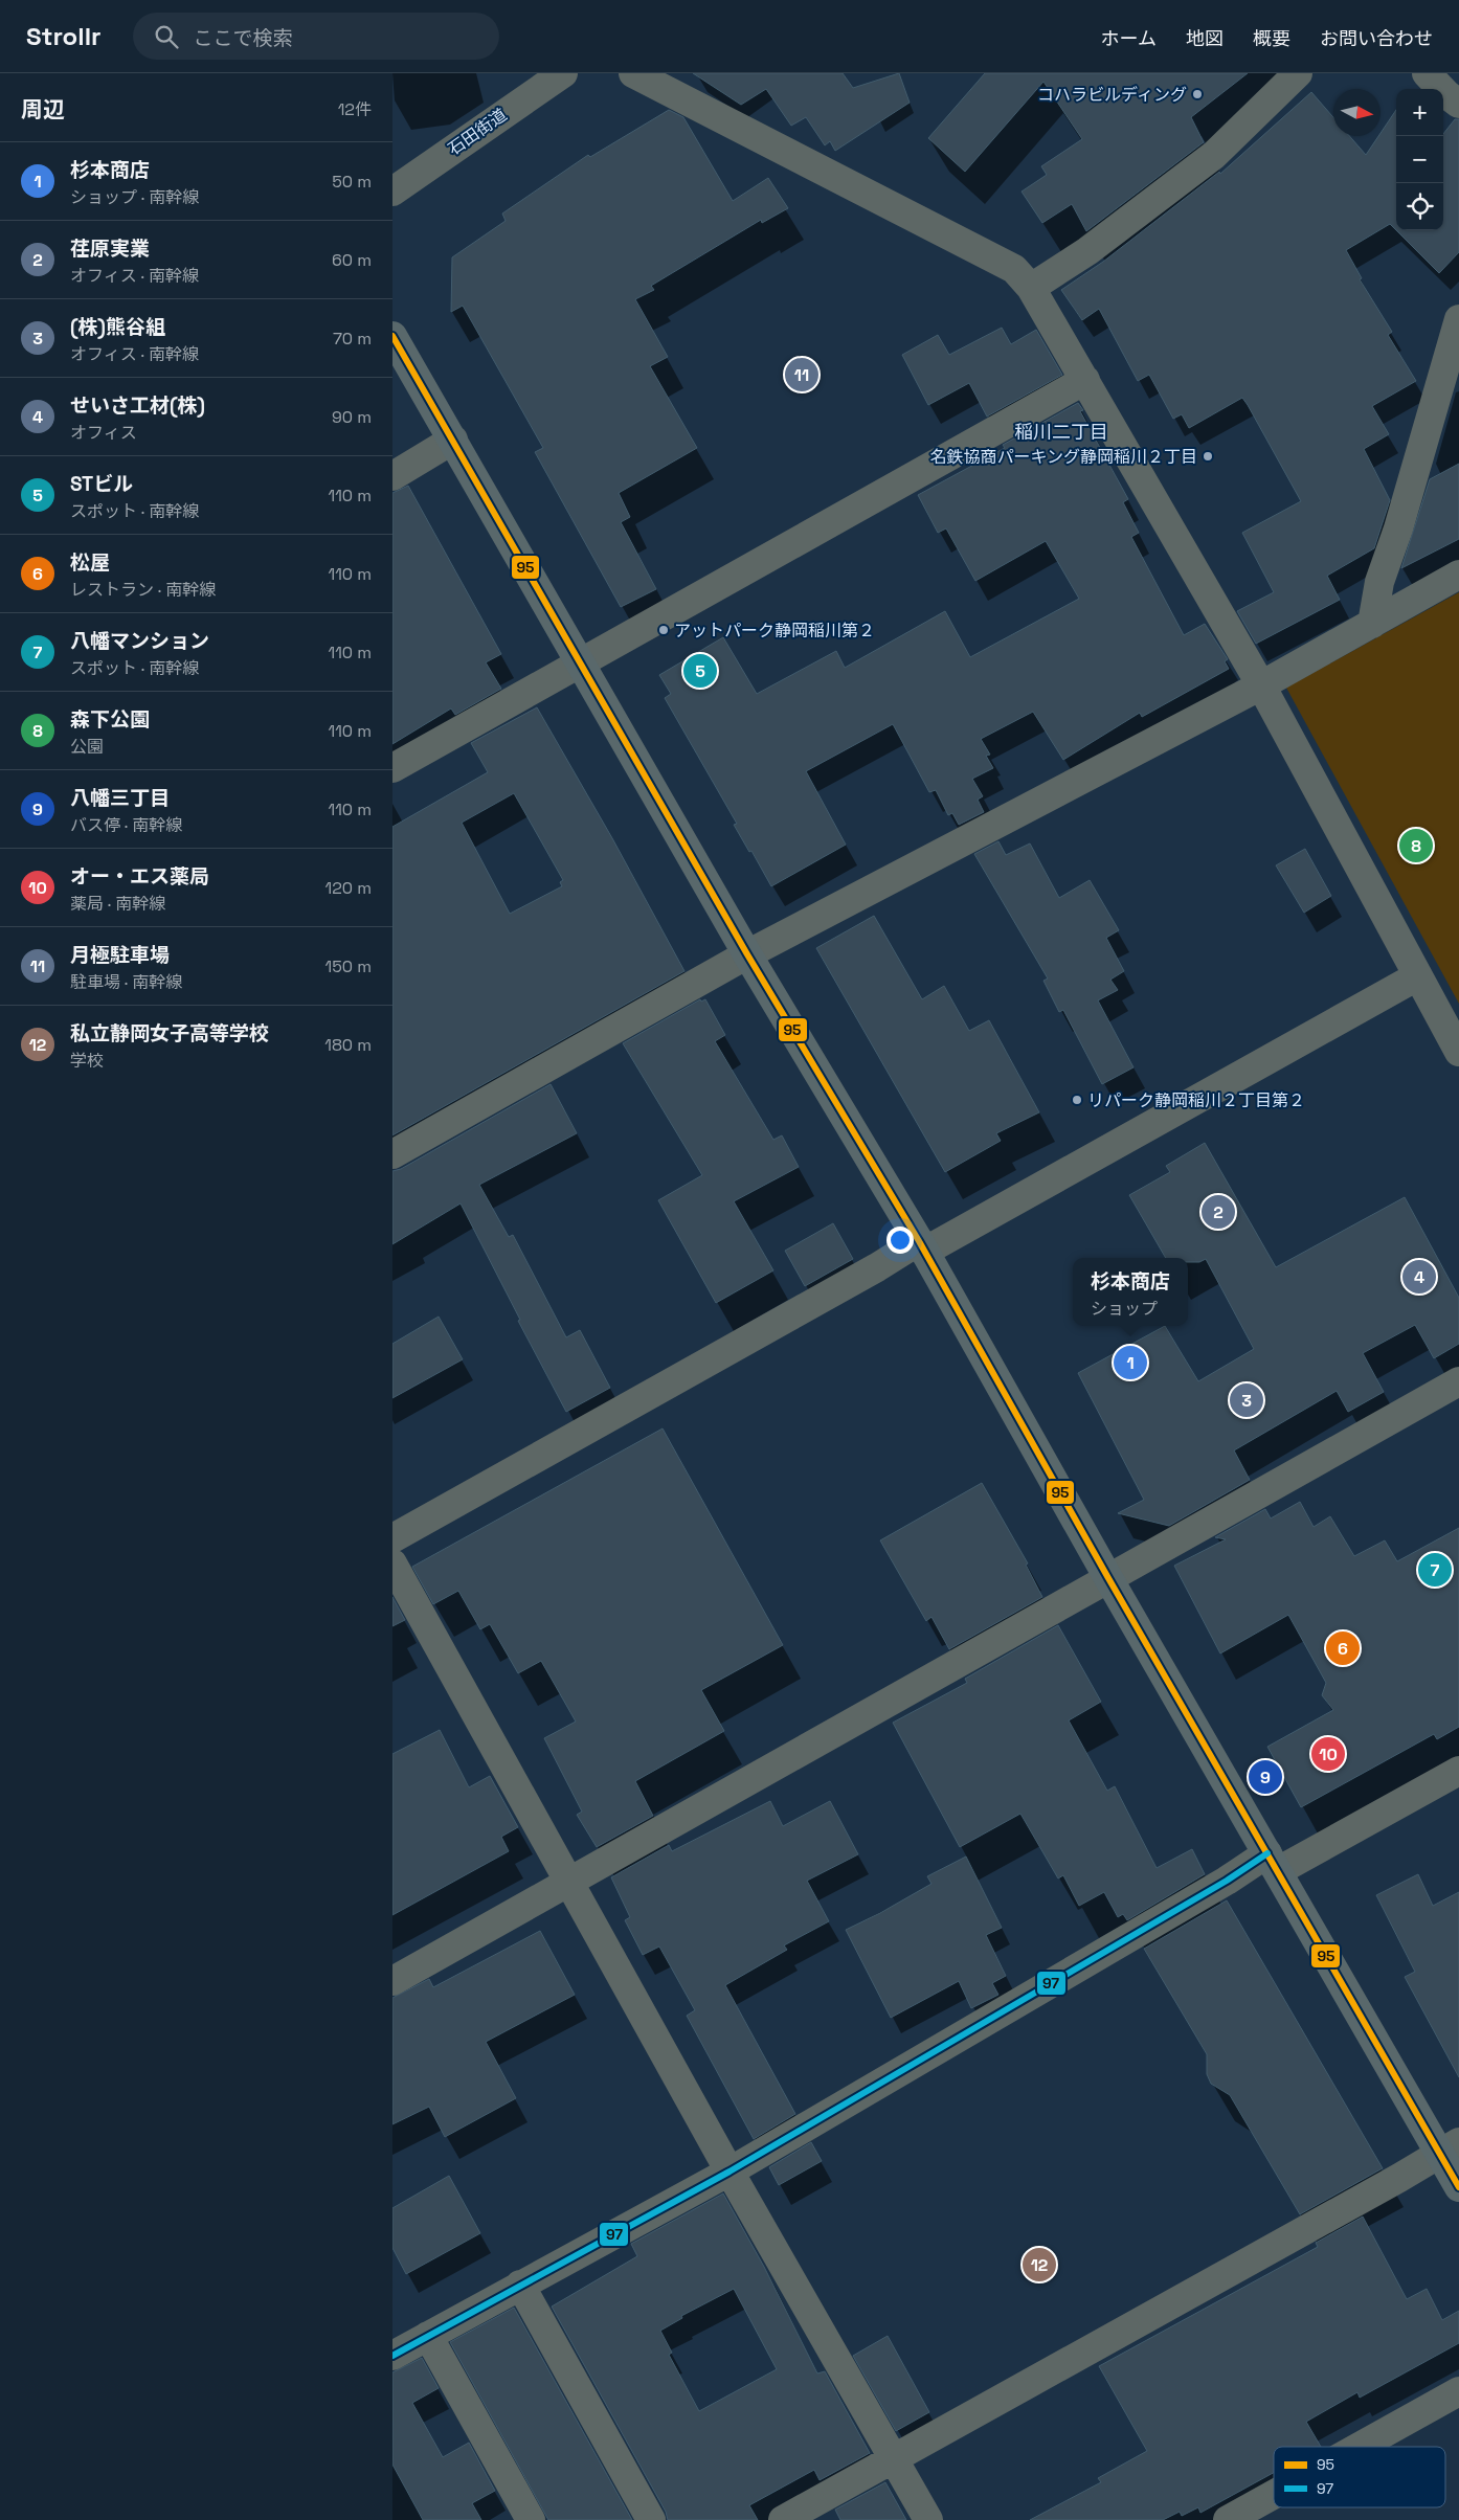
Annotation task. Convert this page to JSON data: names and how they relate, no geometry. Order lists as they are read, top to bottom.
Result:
{
  "streets": {
    "street": ["石田街道"]
  },
  "districts": ["稲川二丁目"],
  "places": [
    "コハラビルディング",
    "名鉄協商パーキング静岡稲川２丁目",
    "アットパーク静岡稲川第２",
    "リパーク静岡稲川２丁目第２"
  ],
  "lines": ["transit line 95", "transit line 97"],
  "legend": ["95", "97"],
  "north": "right",
  "page": {
    "header": "Strollr",
    "search": "ここで検索",
    "nav": [
      "ホーム",
      "地図",
      "概要",
      "お問い合わせ"
    ],
    "heading": ["周辺", "12件"],
    "map_buttons": ["+", "−"],
    "list": [
      {
        "mark": "1",
        "name": "杉本商店",
        "note": "ショップ · 南幹線",
        "value": "50 m"
      },
      {
        "mark": "2",
        "name": "荏原実業",
        "note": "オフィス · 南幹線",
        "value": "60 m"
      },
      {
        "mark": "3",
        "name": "(株)熊谷組",
        "note": "オフィス · 南幹線",
        "value": "70 m"
      },
      {
        "mark": "4",
        "name": "せいさ工材(株)",
        "note": "オフィス",
        "value": "90 m"
      },
      {
        "mark": "5",
        "name": "STビル",
        "note": "スポット · 南幹線",
        "value": "110 m"
      },
      {
        "mark": "6",
        "name": "松屋",
        "note": "レストラン · 南幹線",
        "value": "110 m"
      },
      {
        "mark": "7",
        "name": "八幡マンション",
        "note": "スポット · 南幹線",
        "value": "110 m"
      },
      {
        "mark": "8",
        "name": "森下公園",
        "note": "公園",
        "value": "110 m"
      },
      {
        "mark": "9",
        "name": "八幡三丁目",
        "note": "バス停 · 南幹線",
        "value": "110 m"
      },
      {
        "mark": "10",
        "name": "オー・エス薬局",
        "note": "薬局 · 南幹線",
        "value": "120 m"
      },
      {
        "mark": "11",
        "name": "月極駐車場",
        "note": "駐車場 · 南幹線",
        "value": "150 m"
      },
      {
        "mark": "12",
        "name": "私立静岡女子高等学校",
        "note": "学校",
        "value": "180 m"
      }
    ],
    "pins": [
      "11",
      "5",
      "8",
      "2",
      "4",
      "1",
      "3",
      "7",
      "6",
      "10",
      "9",
      "12"
    ],
    "popup": ["杉本商店", "ショップ"]
  }
}
